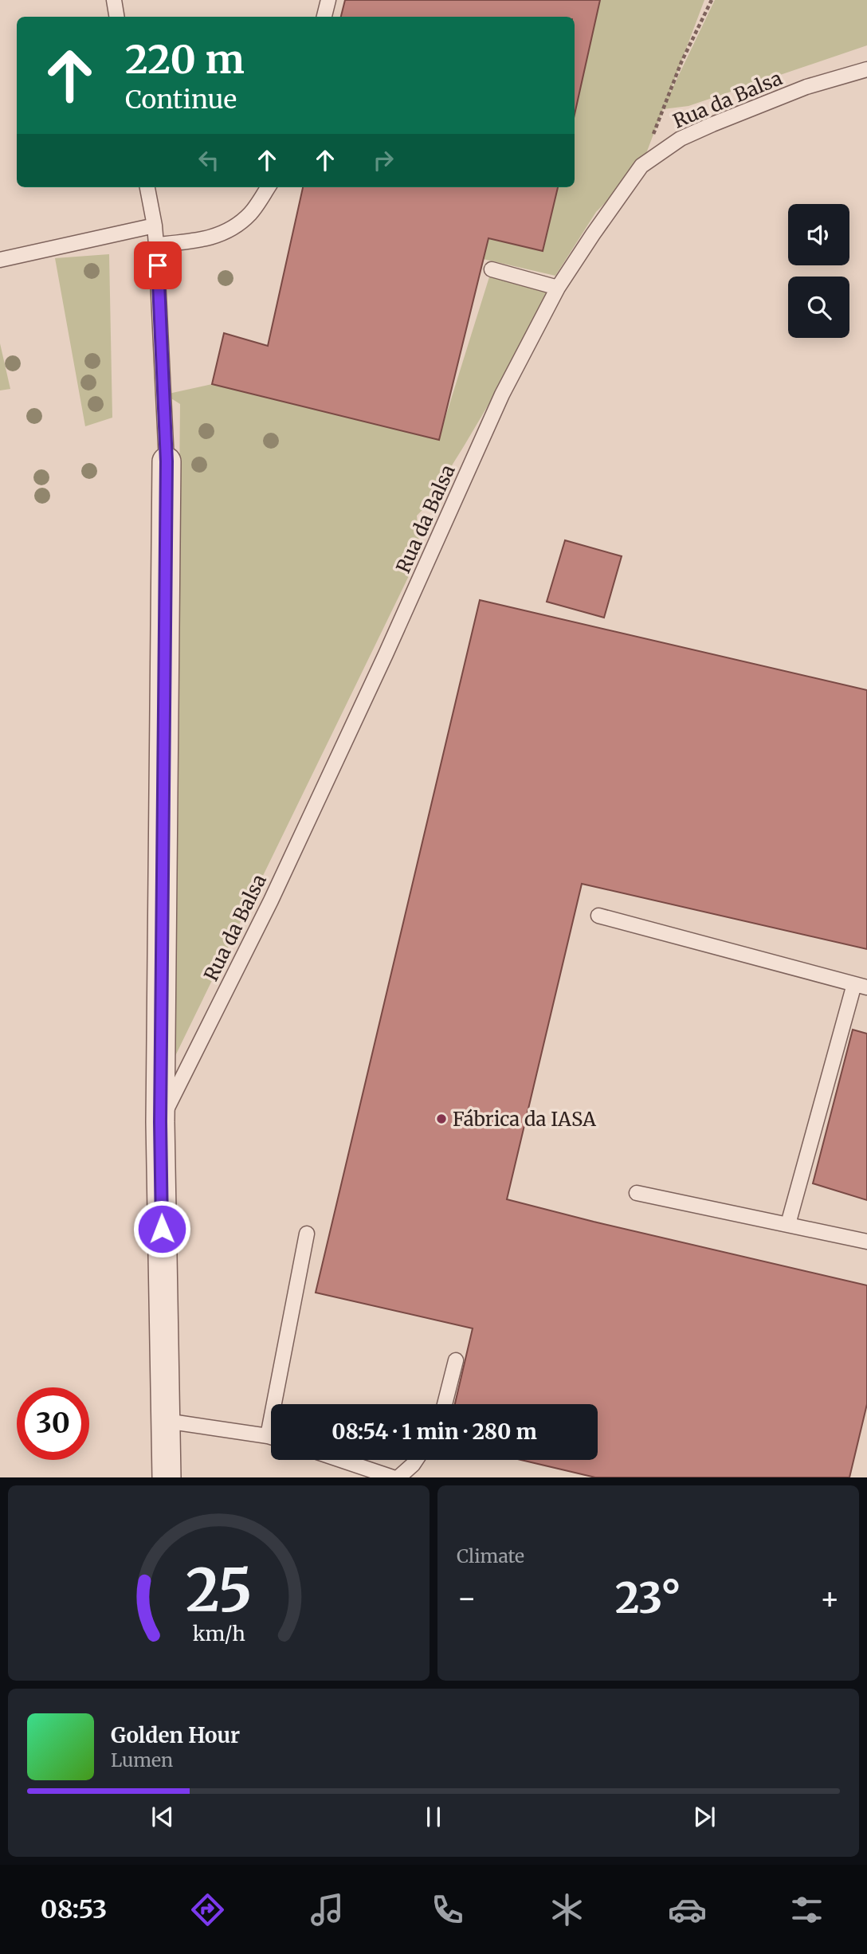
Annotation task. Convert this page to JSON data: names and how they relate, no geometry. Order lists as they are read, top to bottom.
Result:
{
  "streets": {
    "lane": ["Rua da Balsa"]
  },
  "places": ["Fábrica da IASA"],
  "page": {
    "turn": ["220 m", "Continue"],
    "limit": "30",
    "trip": "08:54 · 1 min · 280 m",
    "tile": "Climate",
    "heat": ["−", "23°", "+"],
    "song": ["Golden Hour", "Lumen"],
    "tabs": "08:53",
    "gauge": ["25", "km/h"]
  }
}
